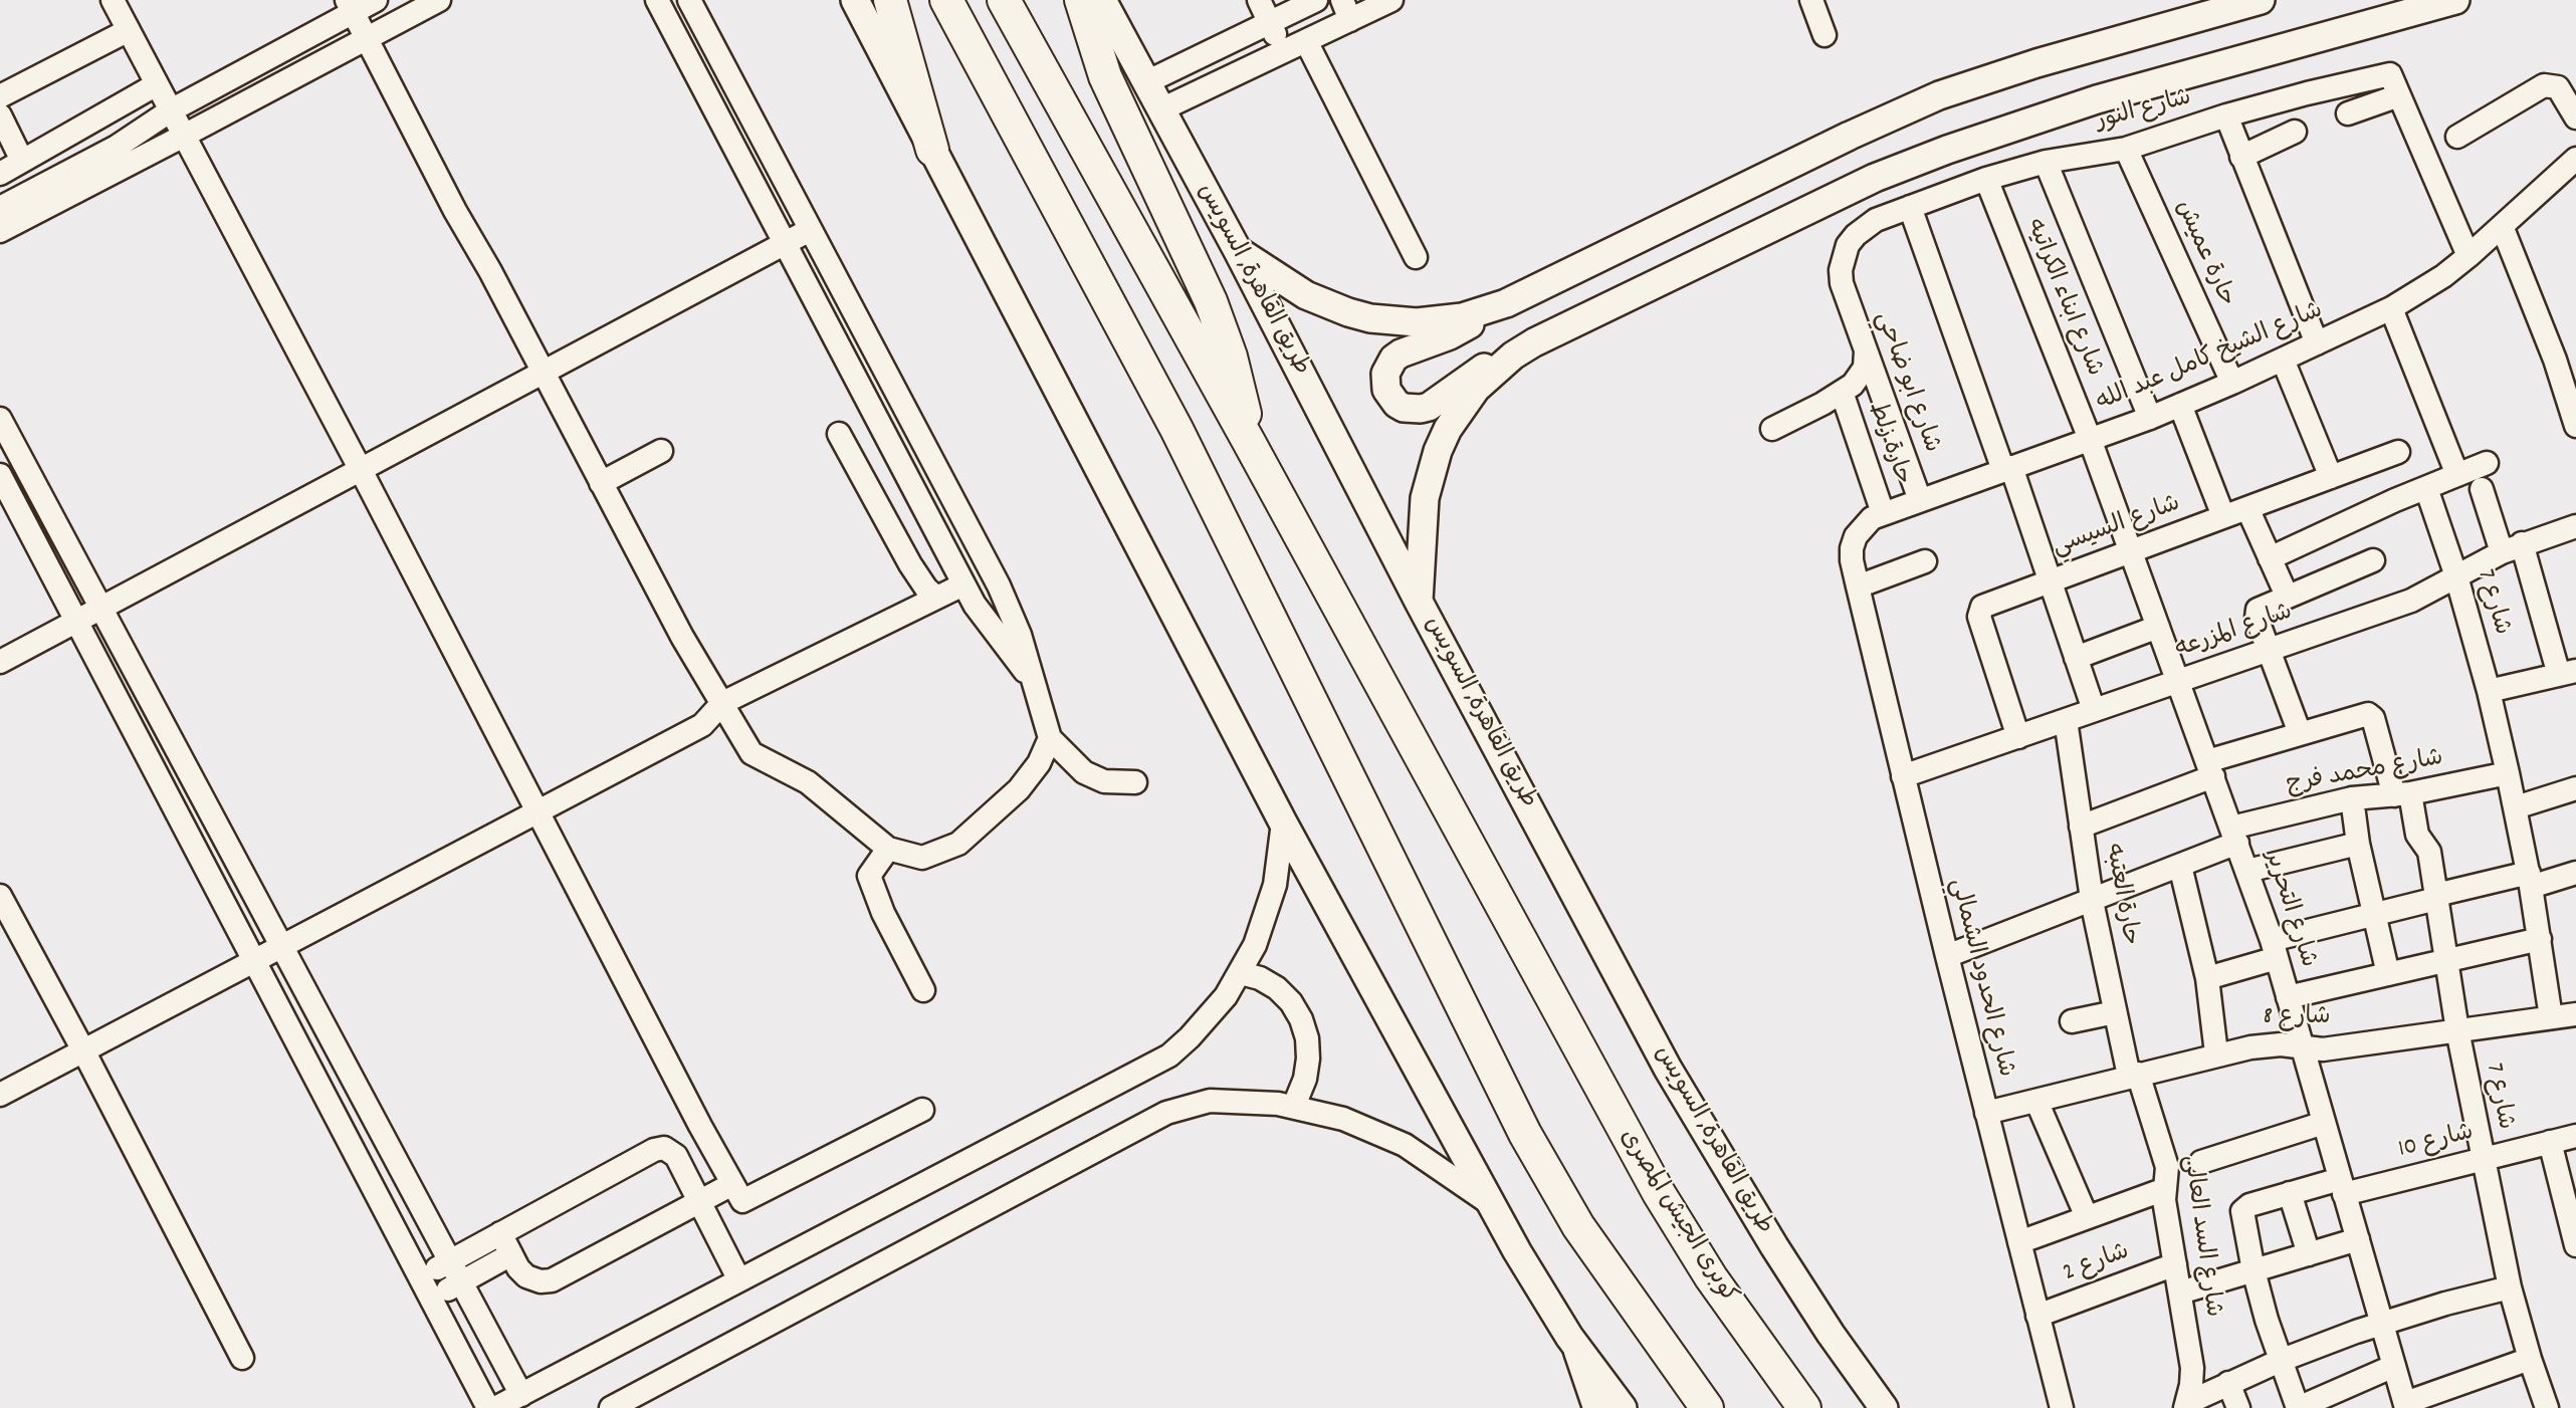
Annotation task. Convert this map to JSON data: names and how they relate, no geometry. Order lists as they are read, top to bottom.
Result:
{
  "streets": {
    "highway": ["كوبرى الجيش المصرى"],
    "main road": ["طريق القاهرة, السويس"],
    "street": [
      "شارع النور",
      "حارة عميش",
      "شارع ابناء الكراتيه",
      "شارع الشيخ كامل عبد الله",
      "شارع ابو ضاحي",
      "حارة زلط",
      "شارع السيسي",
      "شارع 7",
      "شارع المزرعه",
      "شارع محمد فرج",
      "حارة العتبه",
      "شارع التحرير",
      "شارع الحدود الشمالي",
      "شارع 8",
      "شارع 10",
      "شارع السد العالى",
      "شارع 2"
    ]
  },
  "crossings": [
    ["شارع النور", "حارة عميش"],
    ["شارع النور", "شارع ابناء الكراتيه"],
    ["شارع النور", "شارع ابو ضاحي"],
    ["حارة عميش", "شارع الشيخ كامل عبد الله"],
    ["شارع ابناء الكراتيه", "شارع الشيخ كامل عبد الله"],
    ["شارع ابناء الكراتيه", "شارع التحرير"],
    ["شارع الشيخ كامل عبد الله", "شارع ابو ضاحي"],
    ["شارع الشيخ كامل عبد الله", "حارة زلط"],
    ["شارع الشيخ كامل عبد الله", "شارع التحرير"],
    ["شارع الشيخ كامل عبد الله", "شارع الحدود الشمالي"],
    ["شارع السيسي", "شارع المزرعه"],
    ["شارع السيسي", "شارع التحرير"],
    ["شارع 7", "شارع المزرعه"],
    ["شارع 7", "شارع محمد فرج"],
    ["شارع 7", "شارع 8"],
    ["شارع 7", "شارع 10"],
    ["شارع المزرعه", "حارة العتبه"],
    ["شارع المزرعه", "شارع التحرير"],
    ["شارع المزرعه", "شارع الحدود الشمالي"],
    ["شارع محمد فرج", "حارة العتبه"],
    ["شارع محمد فرج", "شارع التحرير"],
    ["شارع محمد فرج", "شارع الحدود الشمالي"],
    ["حارة العتبه", "شارع 8"],
    ["حارة العتبه", "شارع السد العالى"],
    ["شارع التحرير", "شارع 8"],
    ["شارع التحرير", "شارع 10"],
    ["شارع الحدود الشمالي", "شارع 8"],
    ["شارع الحدود الشمالي", "شارع 2"],
    ["شارع 8", "شارع السد العالى"],
    ["شارع السد العالى", "شارع 2"]
  ]
}
